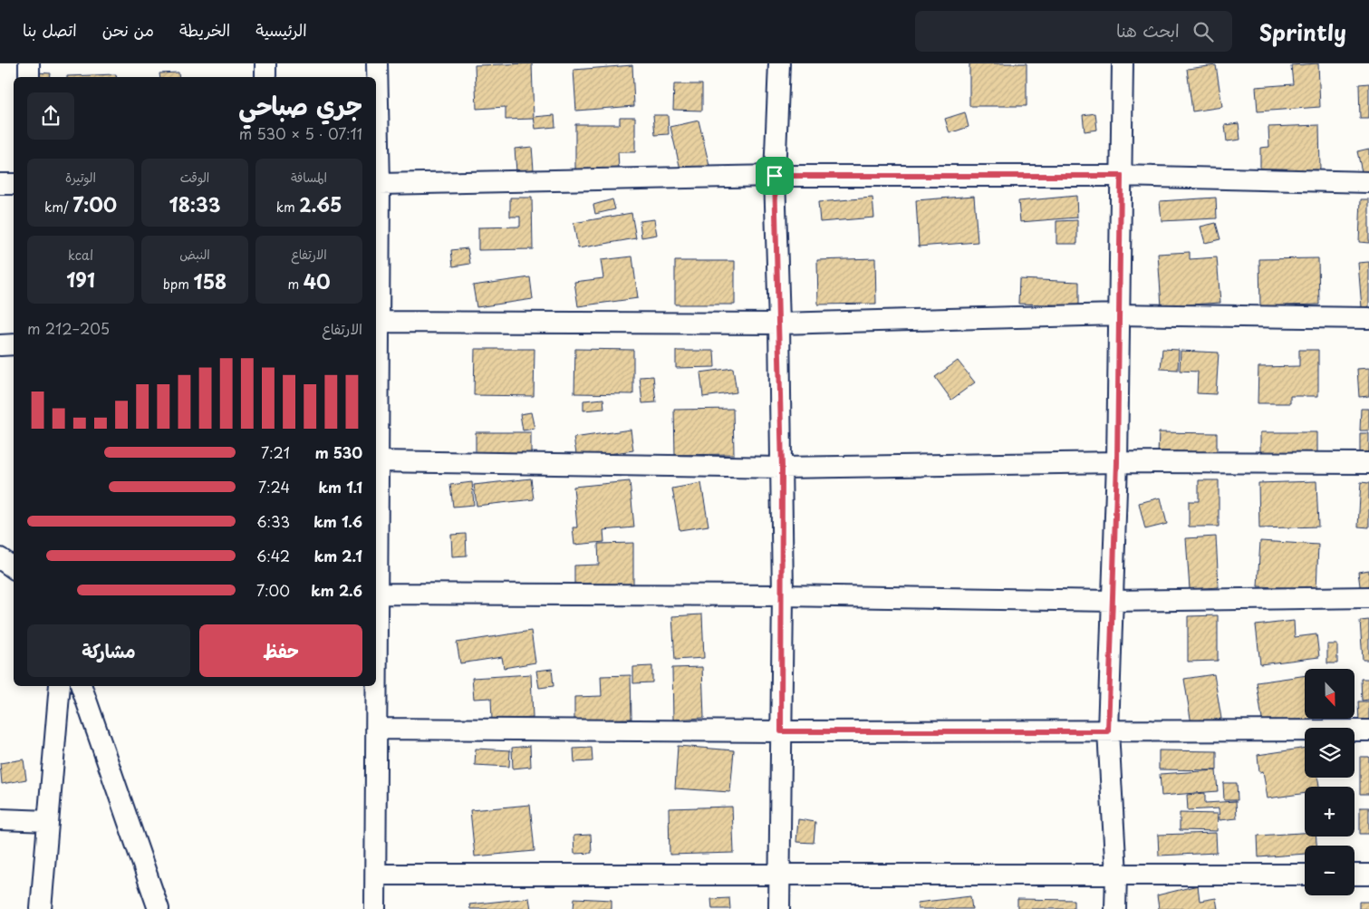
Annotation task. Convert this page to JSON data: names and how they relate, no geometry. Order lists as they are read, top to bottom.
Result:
{
  "north": "bottom",
  "page": {
    "header": "Sprintly",
    "search": "ابحث هنا",
    "nav": [
      "الرئيسية",
      "الخريطة",
      "من نحن",
      "اتصل بنا"
    ],
    "heading": ["جري صباحي", "07:11 · 5 × 530 m"],
    "stats": [
      ["المسافة", "2.65 km"],
      ["الوقت", "18:33"],
      ["الوتيرة", "7:00 /km"],
      ["الارتفاع", "40 m"],
      ["النبض", "158 bpm"],
      ["kcal", "191"]
    ],
    "chart": ["الارتفاع", "205–212 m"],
    "list": [
      {
        "name": "530 m",
        "note": "7:21"
      },
      {
        "name": "1.1 km",
        "note": "7:24"
      },
      {
        "name": "1.6 km",
        "note": "6:33"
      },
      {
        "name": "2.1 km",
        "note": "6:42"
      },
      {
        "name": "2.6 km",
        "note": "7:00"
      }
    ],
    "buttons": ["حفظ", "مشاركة"],
    "map_buttons": ["+", "−"]
  }
}
